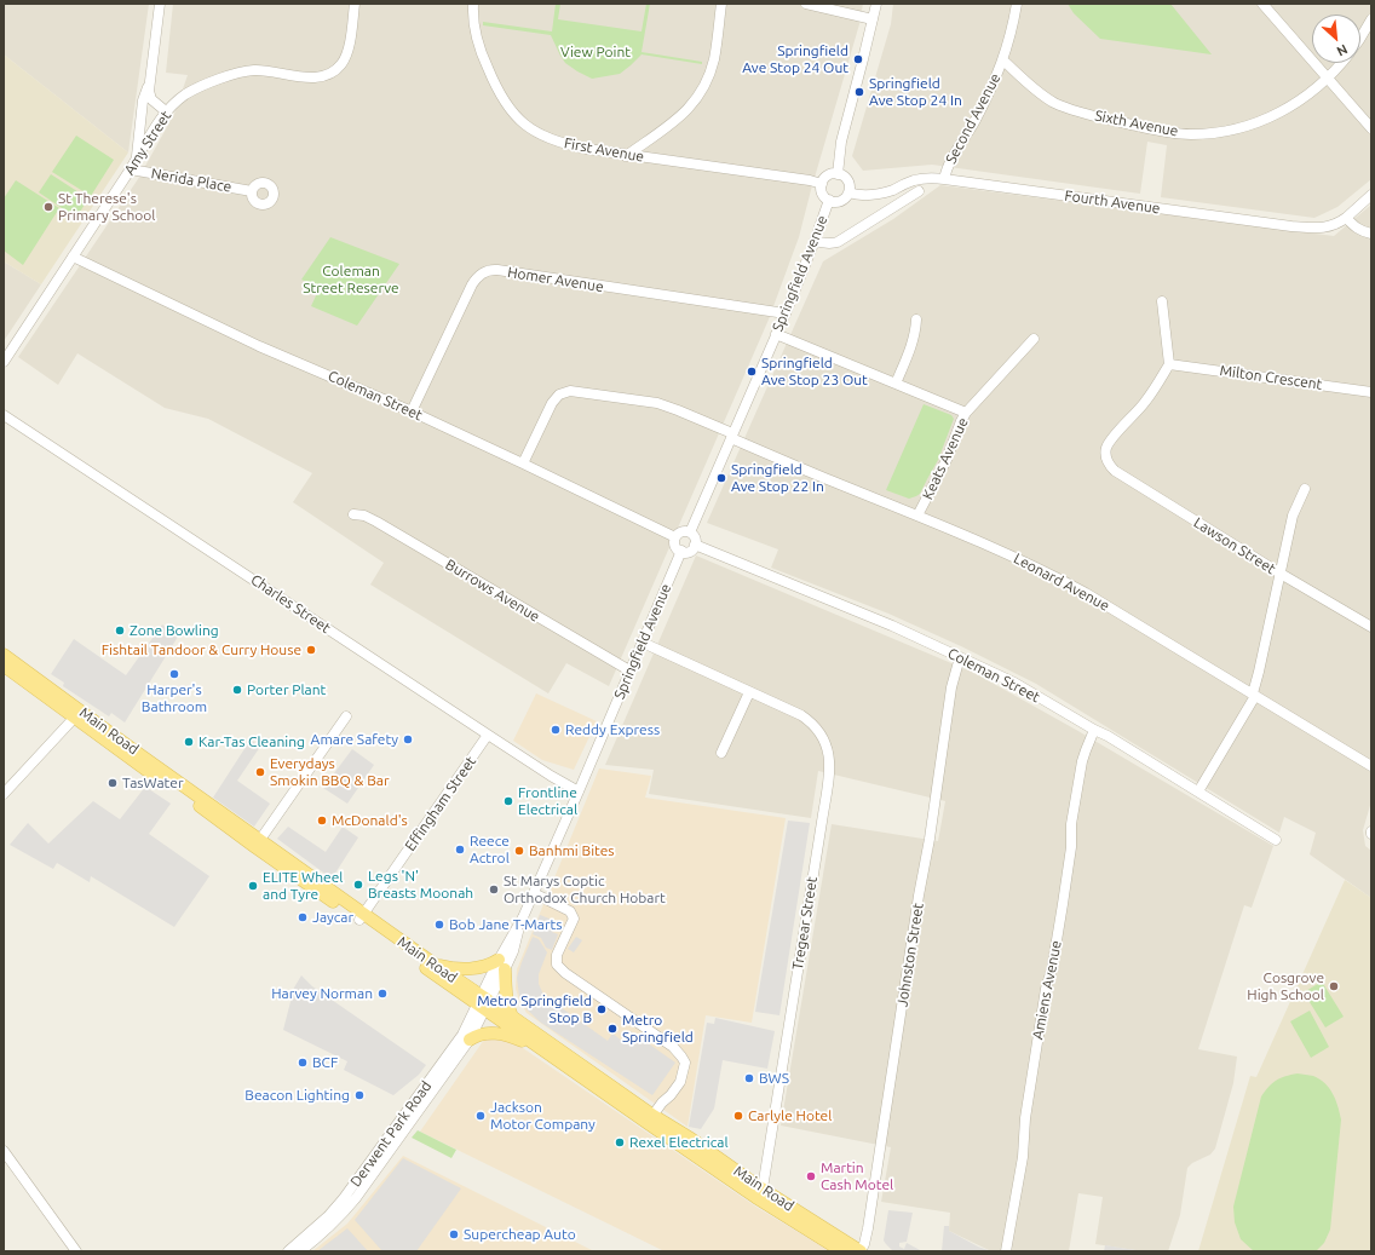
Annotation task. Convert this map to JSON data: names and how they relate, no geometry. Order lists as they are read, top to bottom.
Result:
{
  "streets": {
    "main road": ["Main Road"],
    "street": [
      "Second Avenue",
      "Sixth Avenue",
      "Amy Street",
      "First Avenue",
      "Nerida Place",
      "Fourth Avenue",
      "Springfield Avenue",
      "Homer Avenue",
      "Milton Crescent",
      "Coleman Street",
      "Keats Avenue",
      "Lawson Street",
      "Leonard Avenue",
      "Burrows Avenue",
      "Charles Street",
      "Effingham Street",
      "Tregear Street",
      "Johnston Street",
      "Amiens Avenue",
      "Derwent Park Road"
    ]
  },
  "crossings": [
    ["Second Avenue", "Sixth Avenue"],
    ["Second Avenue", "Fourth Avenue"],
    ["Amy Street", "Nerida Place"],
    ["Amy Street", "Coleman Street"],
    ["First Avenue", "Fourth Avenue"],
    ["First Avenue", "Springfield Avenue"],
    ["Fourth Avenue", "Springfield Avenue"],
    ["Springfield Avenue", "Homer Avenue"],
    ["Springfield Avenue", "Coleman Street"],
    ["Springfield Avenue", "Leonard Avenue"],
    ["Springfield Avenue", "Burrows Avenue"],
    ["Springfield Avenue", "Charles Street"],
    ["Springfield Avenue", "Main Road"],
    ["Springfield Avenue", "Tregear Street"],
    ["Springfield Avenue", "Derwent Park Road"],
    ["Homer Avenue", "Coleman Street"],
    ["Milton Crescent", "Lawson Street"],
    ["Coleman Street", "Leonard Avenue"],
    ["Coleman Street", "Johnston Street"],
    ["Coleman Street", "Amiens Avenue"],
    ["Keats Avenue", "Leonard Avenue"],
    ["Charles Street", "Effingham Street"],
    ["Main Road", "Effingham Street"],
    ["Main Road", "Tregear Street"],
    ["Main Road", "Johnston Street"],
    ["Main Road", "Derwent Park Road"]
  ],
  "parks": ["View Point", "Coleman Street Reserve"],
  "places": [
    "Springfield Ave Stop 24 Out",
    "Springfield Ave Stop 24 In",
    "St Therese's Primary School",
    "Springfield Ave Stop 23 Out",
    "Springfield Ave Stop 22 In",
    "Zone Bowling",
    "Fishtail Tandoor & Curry House",
    "Harper's Bathroom",
    "Porter Plant",
    "Reddy Express",
    "Amare Safety",
    "Kar-Tas Cleaning",
    "Everydays Smokin BBQ & Bar",
    "TasWater",
    "Frontline Electrical",
    "McDonald's",
    "Reece Actrol",
    "Banhmi Bites",
    "Legs 'N' Breasts Moonah",
    "ELITE Wheel and Tyre",
    "St Marys Coptic Orthodox Church Hobart",
    "Jaycar",
    "Bob Jane T-Marts",
    "Cosgrove High School",
    "Harvey Norman",
    "Metro Springfield Stop B",
    "Metro Springfield",
    "BCF",
    "BWS",
    "Beacon Lighting",
    "Jackson Motor Company",
    "Carlyle Hotel",
    "Rexel Electrical",
    "Martin Cash Motel",
    "Supercheap Auto"
  ],
  "north": "bottom right"
}
